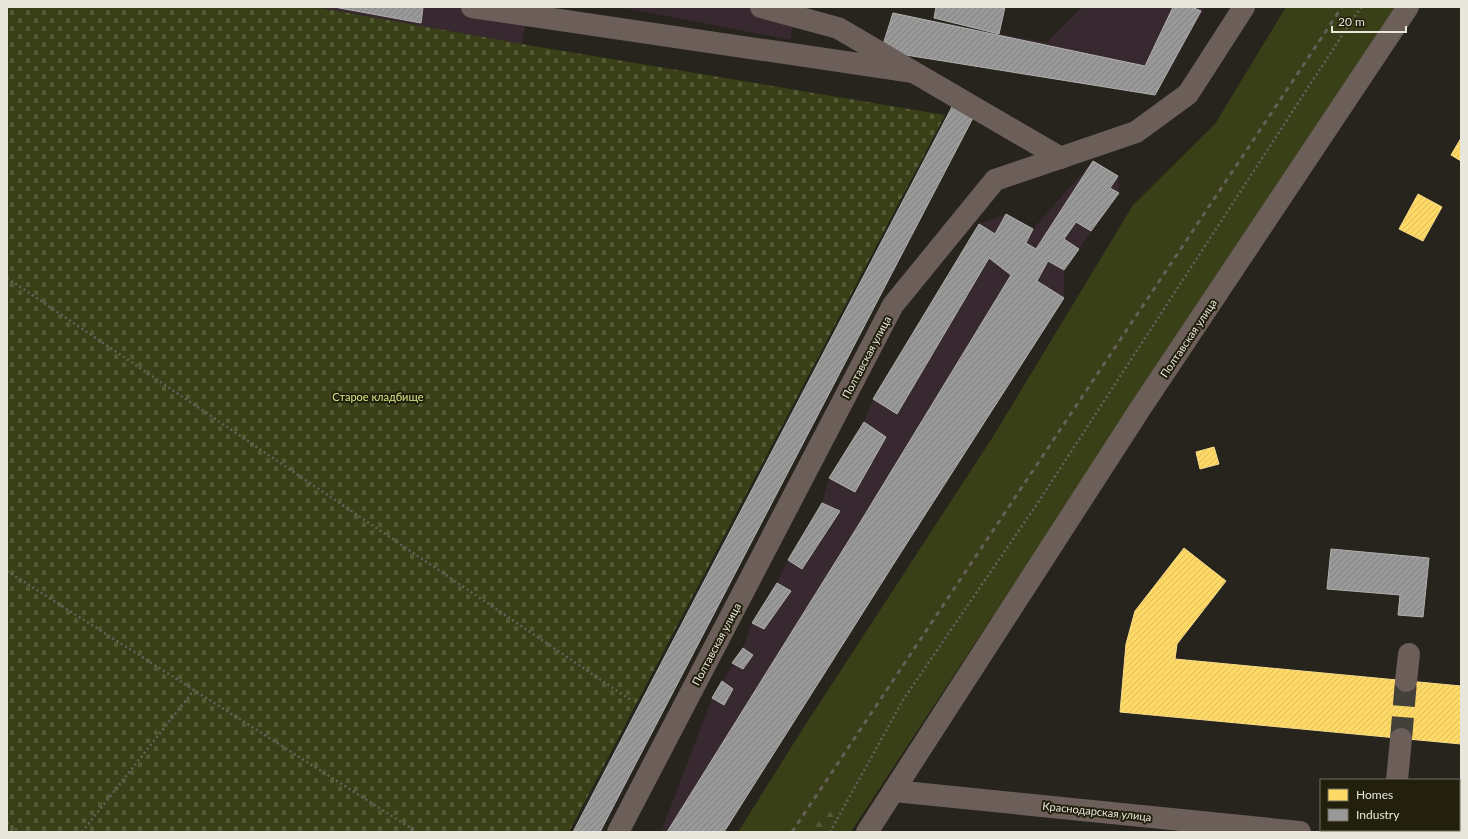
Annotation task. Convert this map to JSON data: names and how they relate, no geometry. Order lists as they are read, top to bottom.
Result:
{
  "streets": {
    "street": ["Полтавская улица", "Краснодарская улица"]
  },
  "crossings": [
    ["Полтавская улица", "Краснодарская улица"]
  ],
  "parks": ["Старое кладбище"],
  "legend": ["Homes", "Industry"],
  "scale_bar": "20 m"
}
